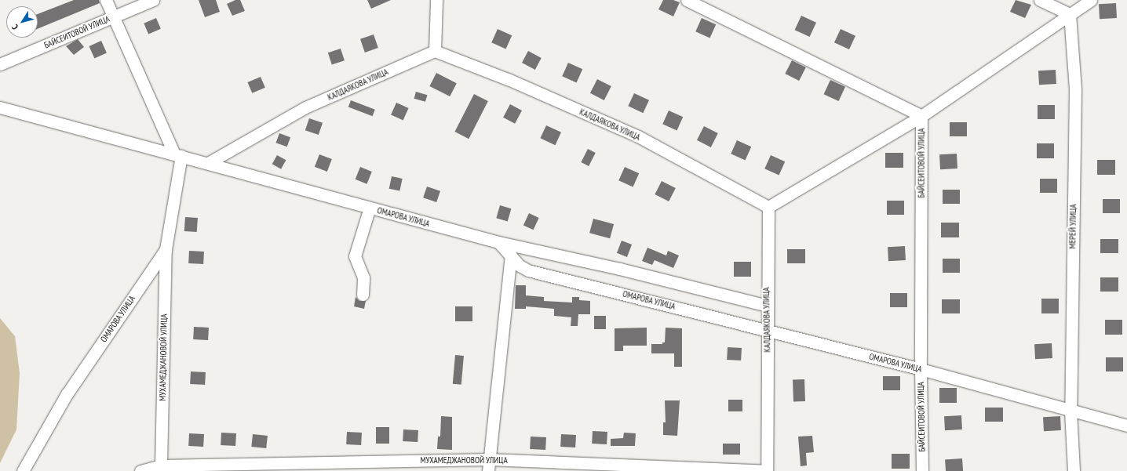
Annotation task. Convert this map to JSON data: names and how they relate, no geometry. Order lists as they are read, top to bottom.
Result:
{
  "streets": {
    "street": [
      "БАЙСЕИТОВОЙ УЛИЦА",
      "КАЛДАЯКОВА УЛИЦА",
      "ОМАРОВА УЛИЦА",
      "МЕРЕЙ УЛИЦА",
      "МУХАМЕДЖАНОВОЙ УЛИЦА"
    ]
  },
  "crossings": [
    ["БАЙСЕИТОВОЙ УЛИЦА", "ОМАРОВА УЛИЦА"],
    ["КАЛДАЯКОВА УЛИЦА", "ОМАРОВА УЛИЦА"],
    ["КАЛДАЯКОВА УЛИЦА", "МУХАМЕДЖАНОВОЙ УЛИЦА"],
    ["ОМАРОВА УЛИЦА", "МЕРЕЙ УЛИЦА"],
    ["ОМАРОВА УЛИЦА", "МУХАМЕДЖАНОВОЙ УЛИЦА"]
  ],
  "north": "bottom left"
}
